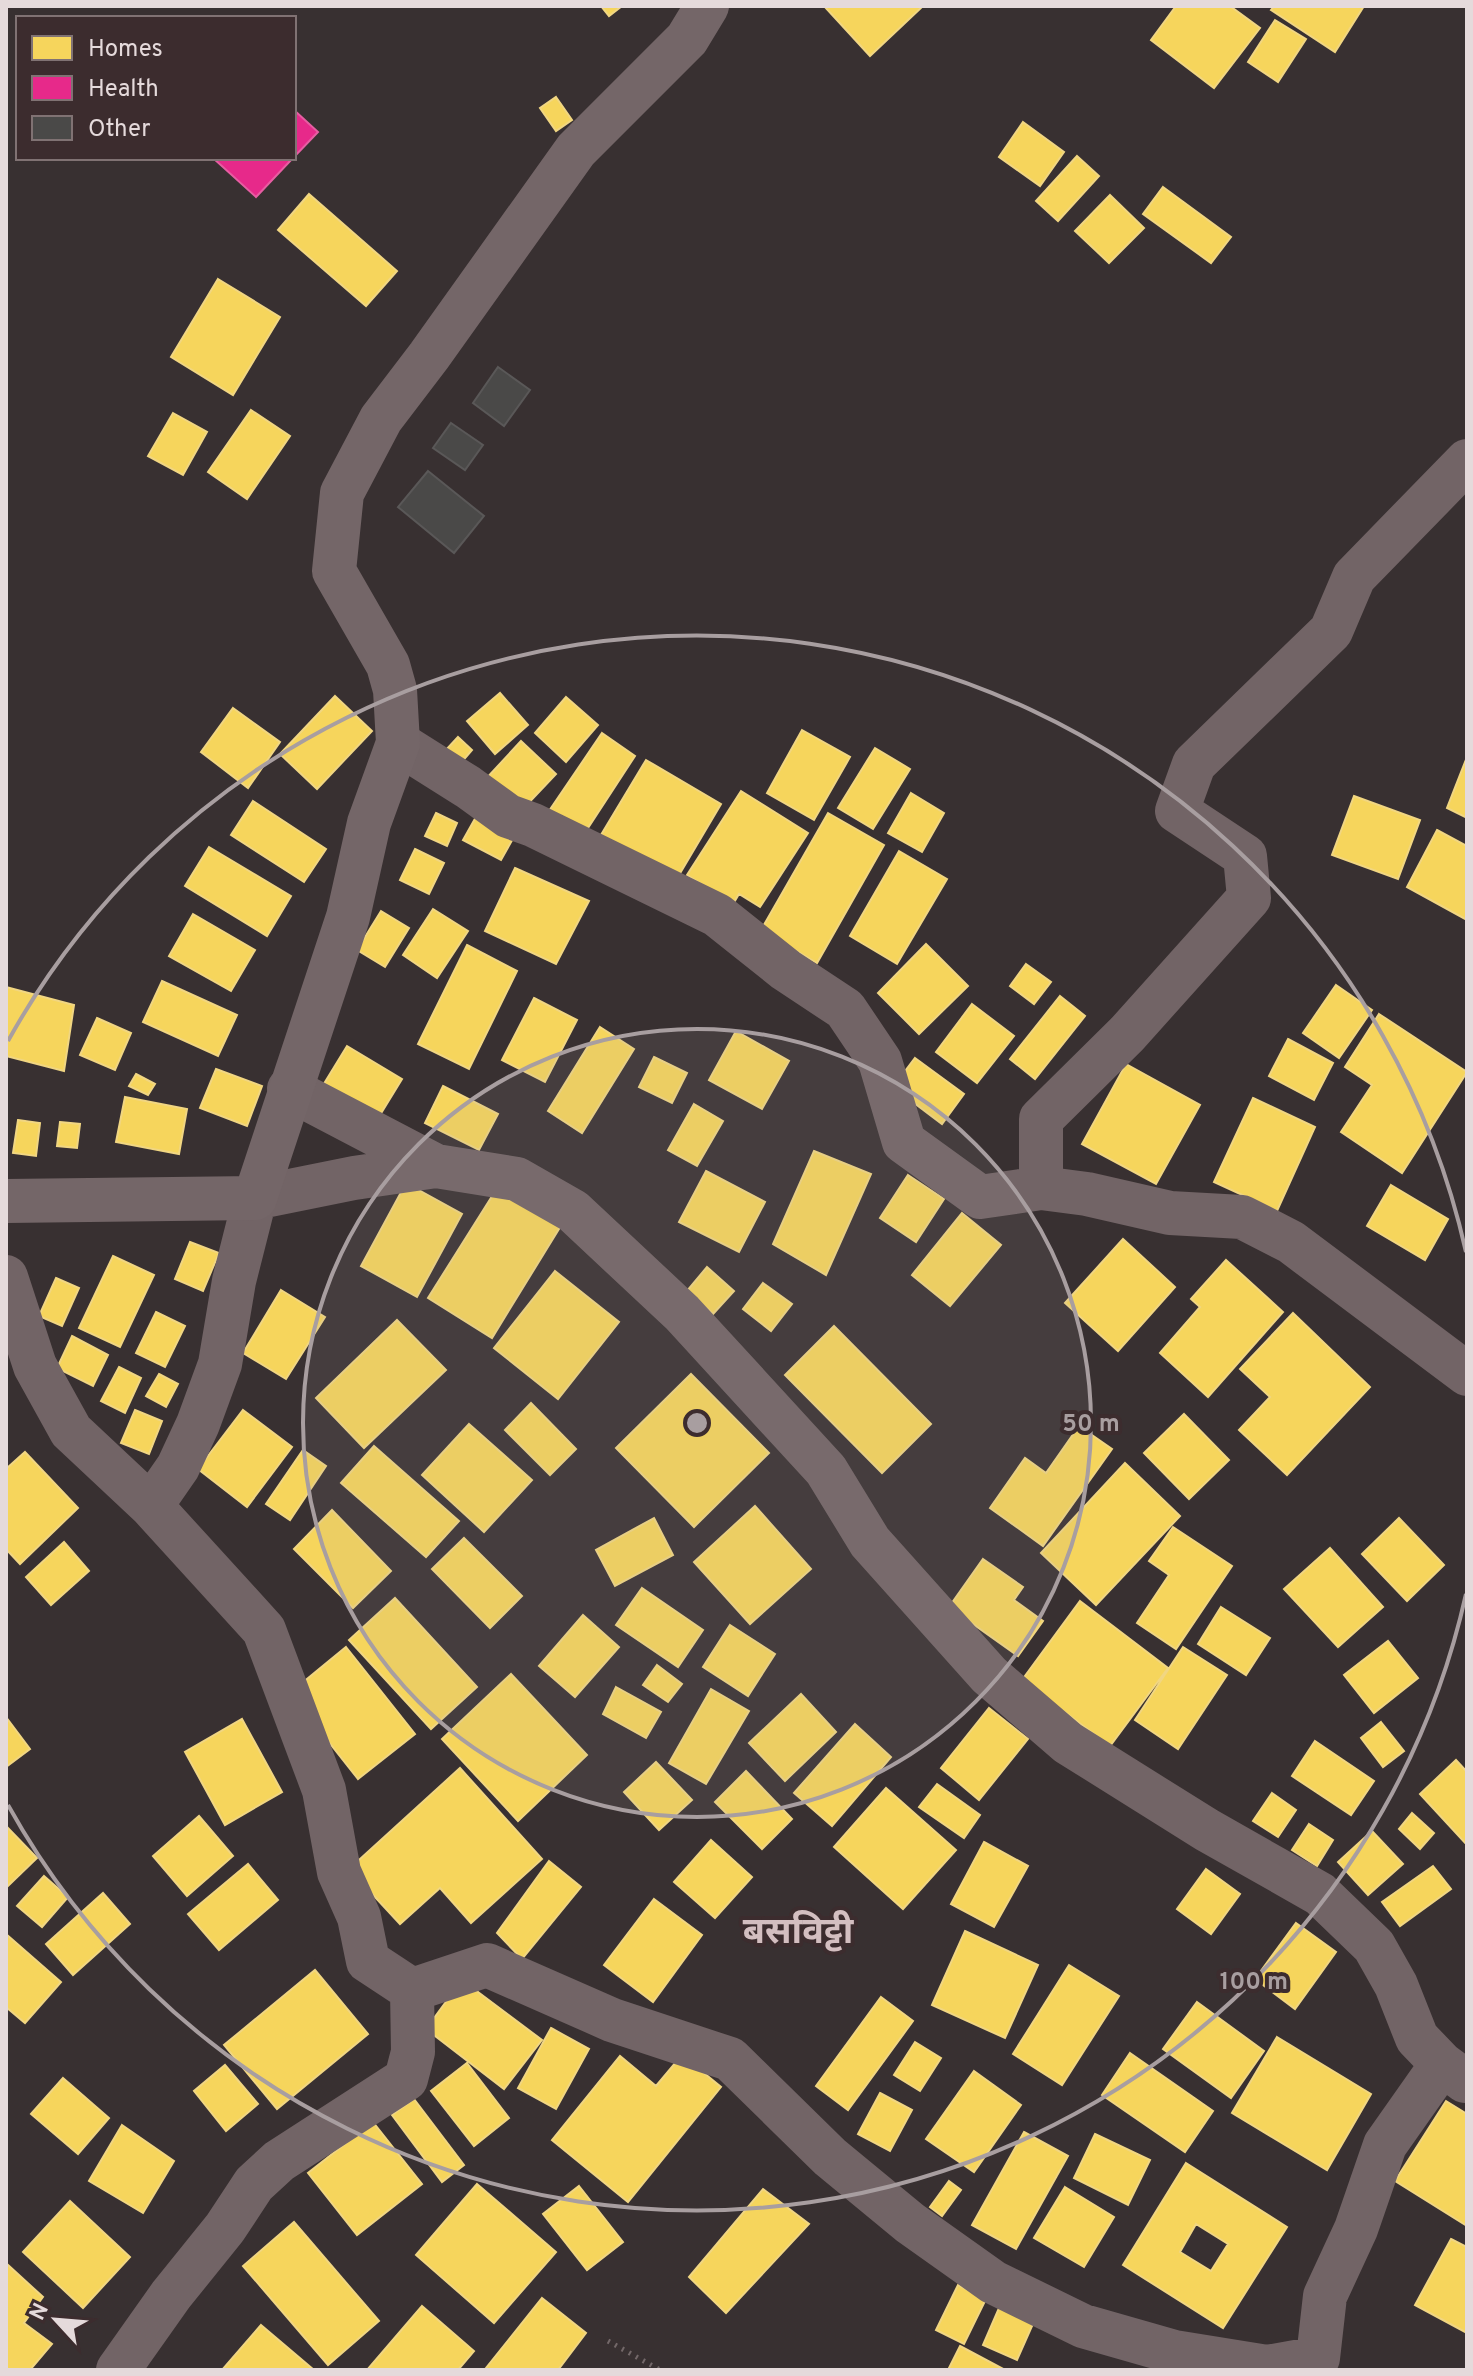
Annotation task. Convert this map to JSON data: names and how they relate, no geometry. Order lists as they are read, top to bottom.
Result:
{
  "districts": ["बसविट्टी"],
  "legend": ["Homes", "Health", "Other"],
  "north": "top left",
  "rings": ["50 m", "100 m"]
}
